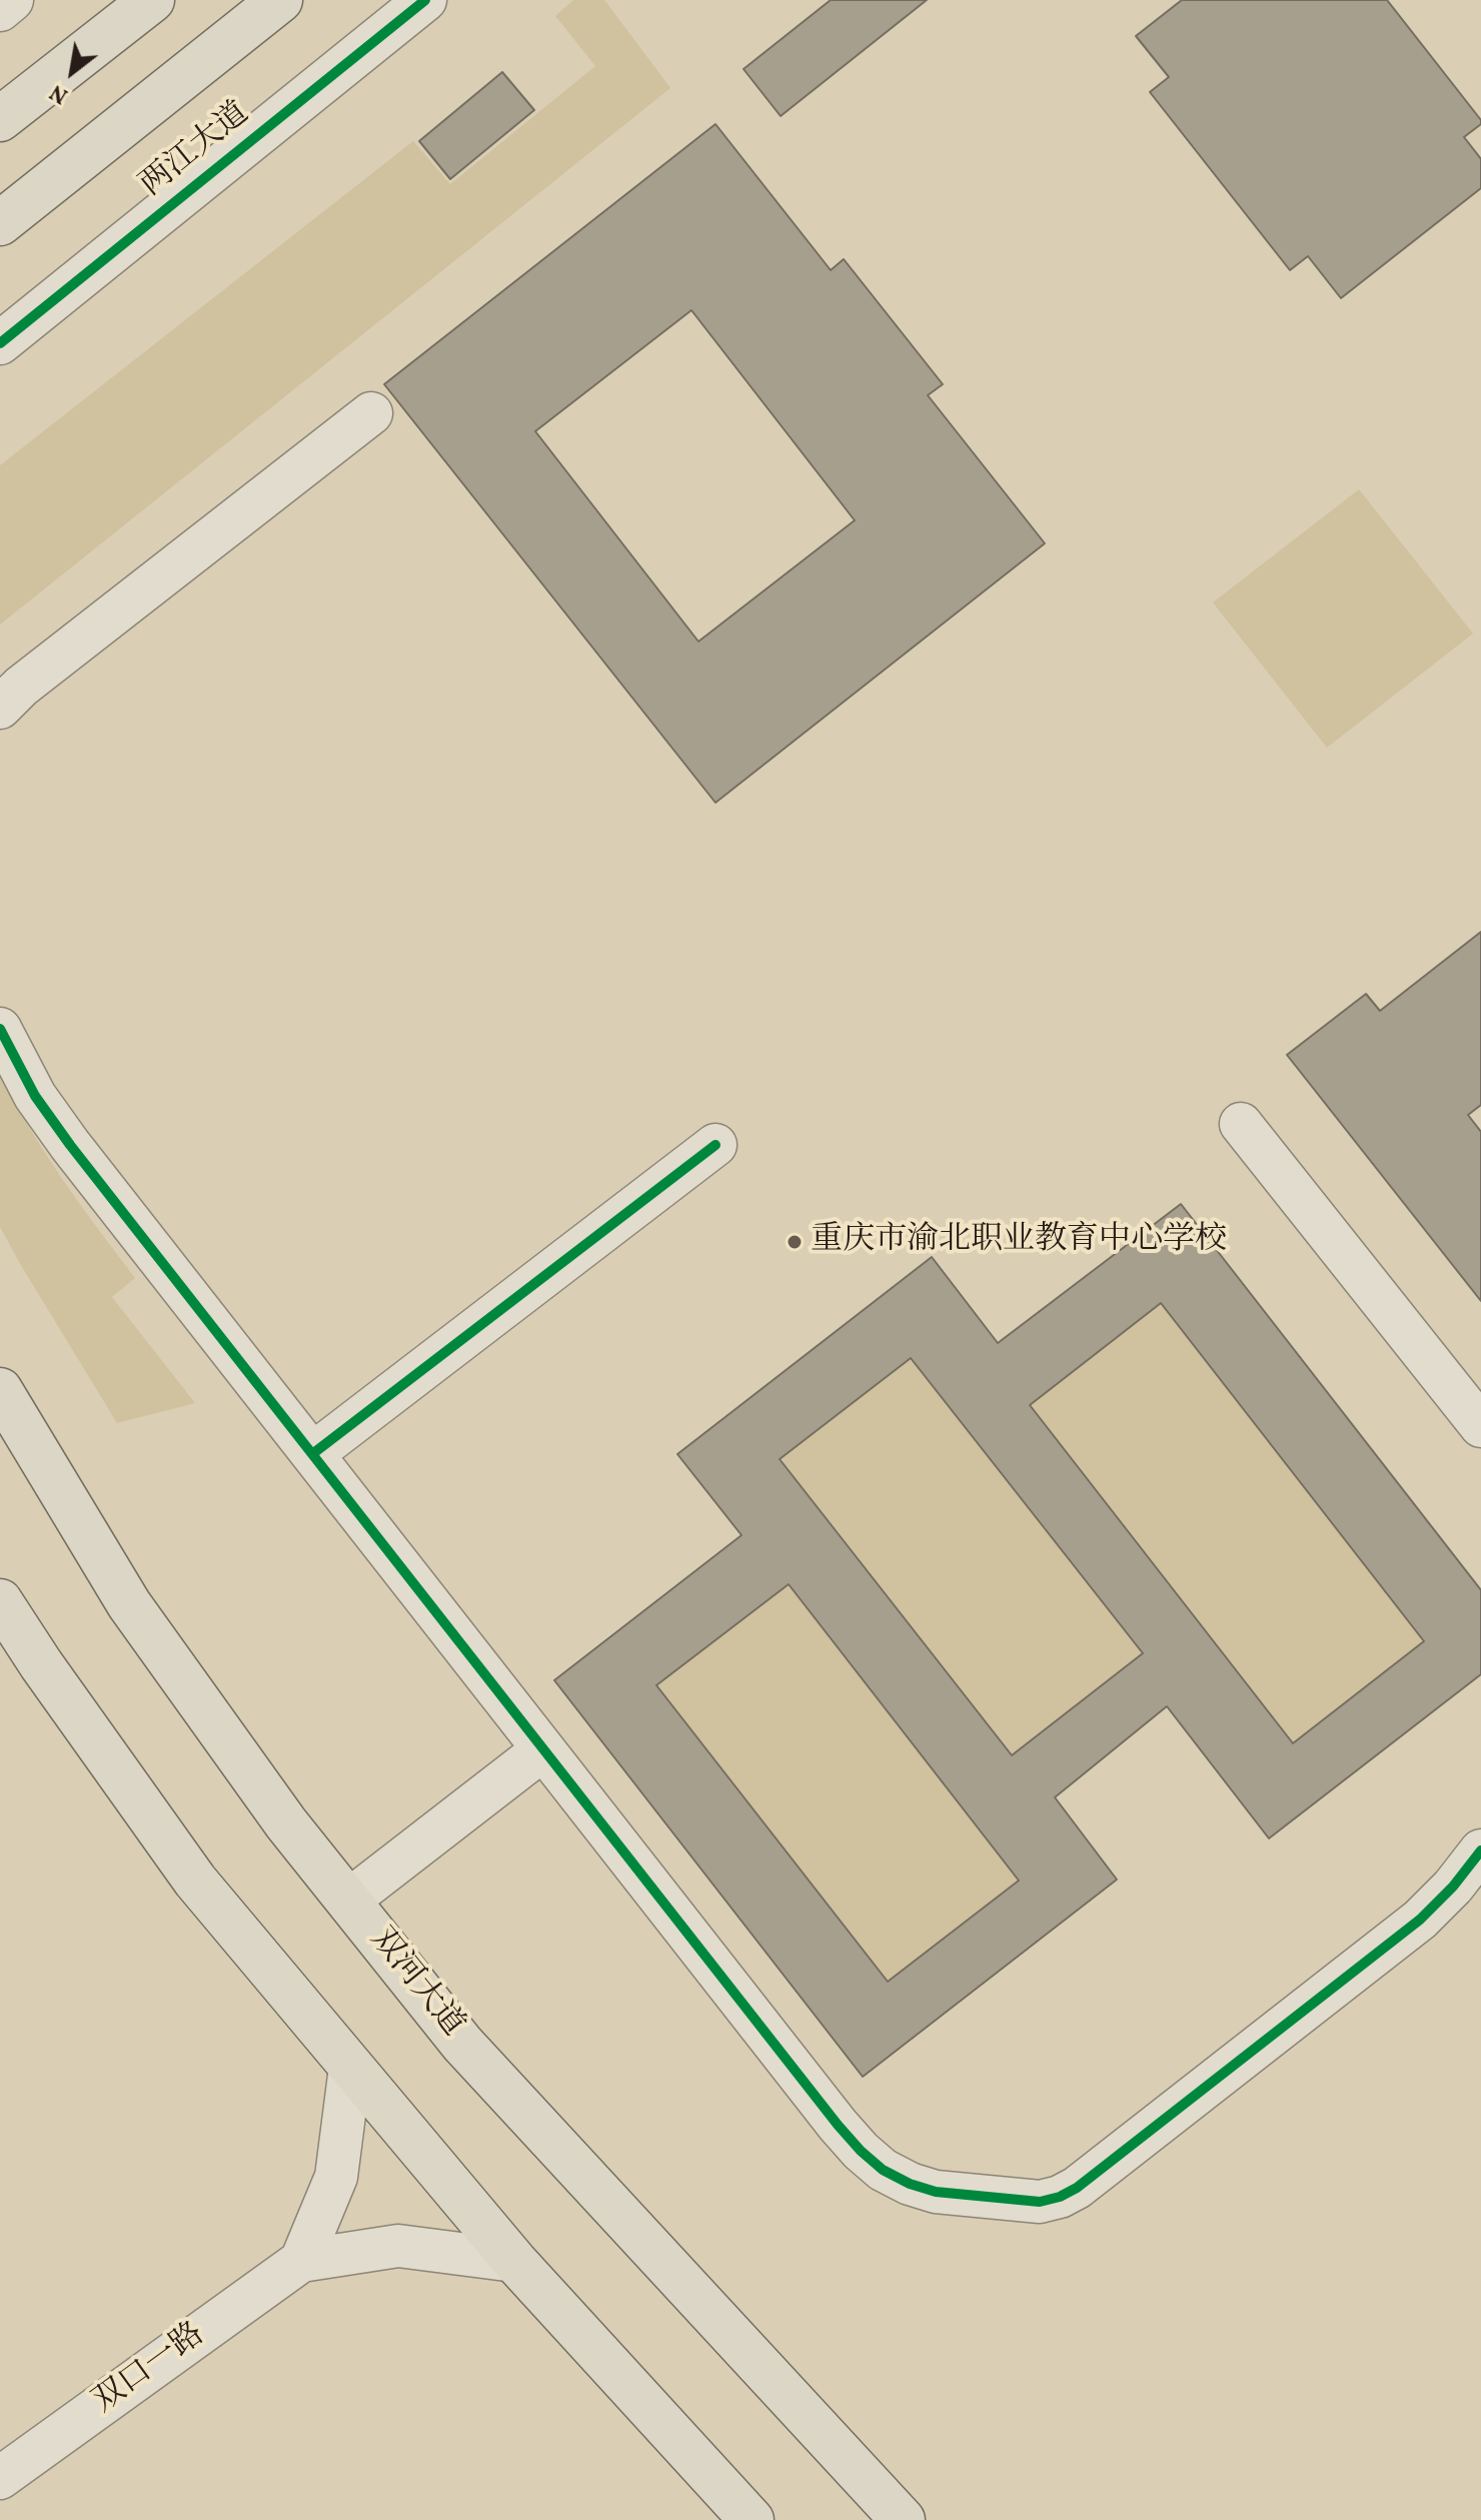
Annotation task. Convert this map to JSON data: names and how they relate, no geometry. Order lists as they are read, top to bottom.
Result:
{
  "streets": {
    "main road": ["两江大道", "双河大道"],
    "street": ["双口一路"]
  },
  "places": ["重庆市渝北职业教育中心学校"],
  "north": "bottom left"
}
